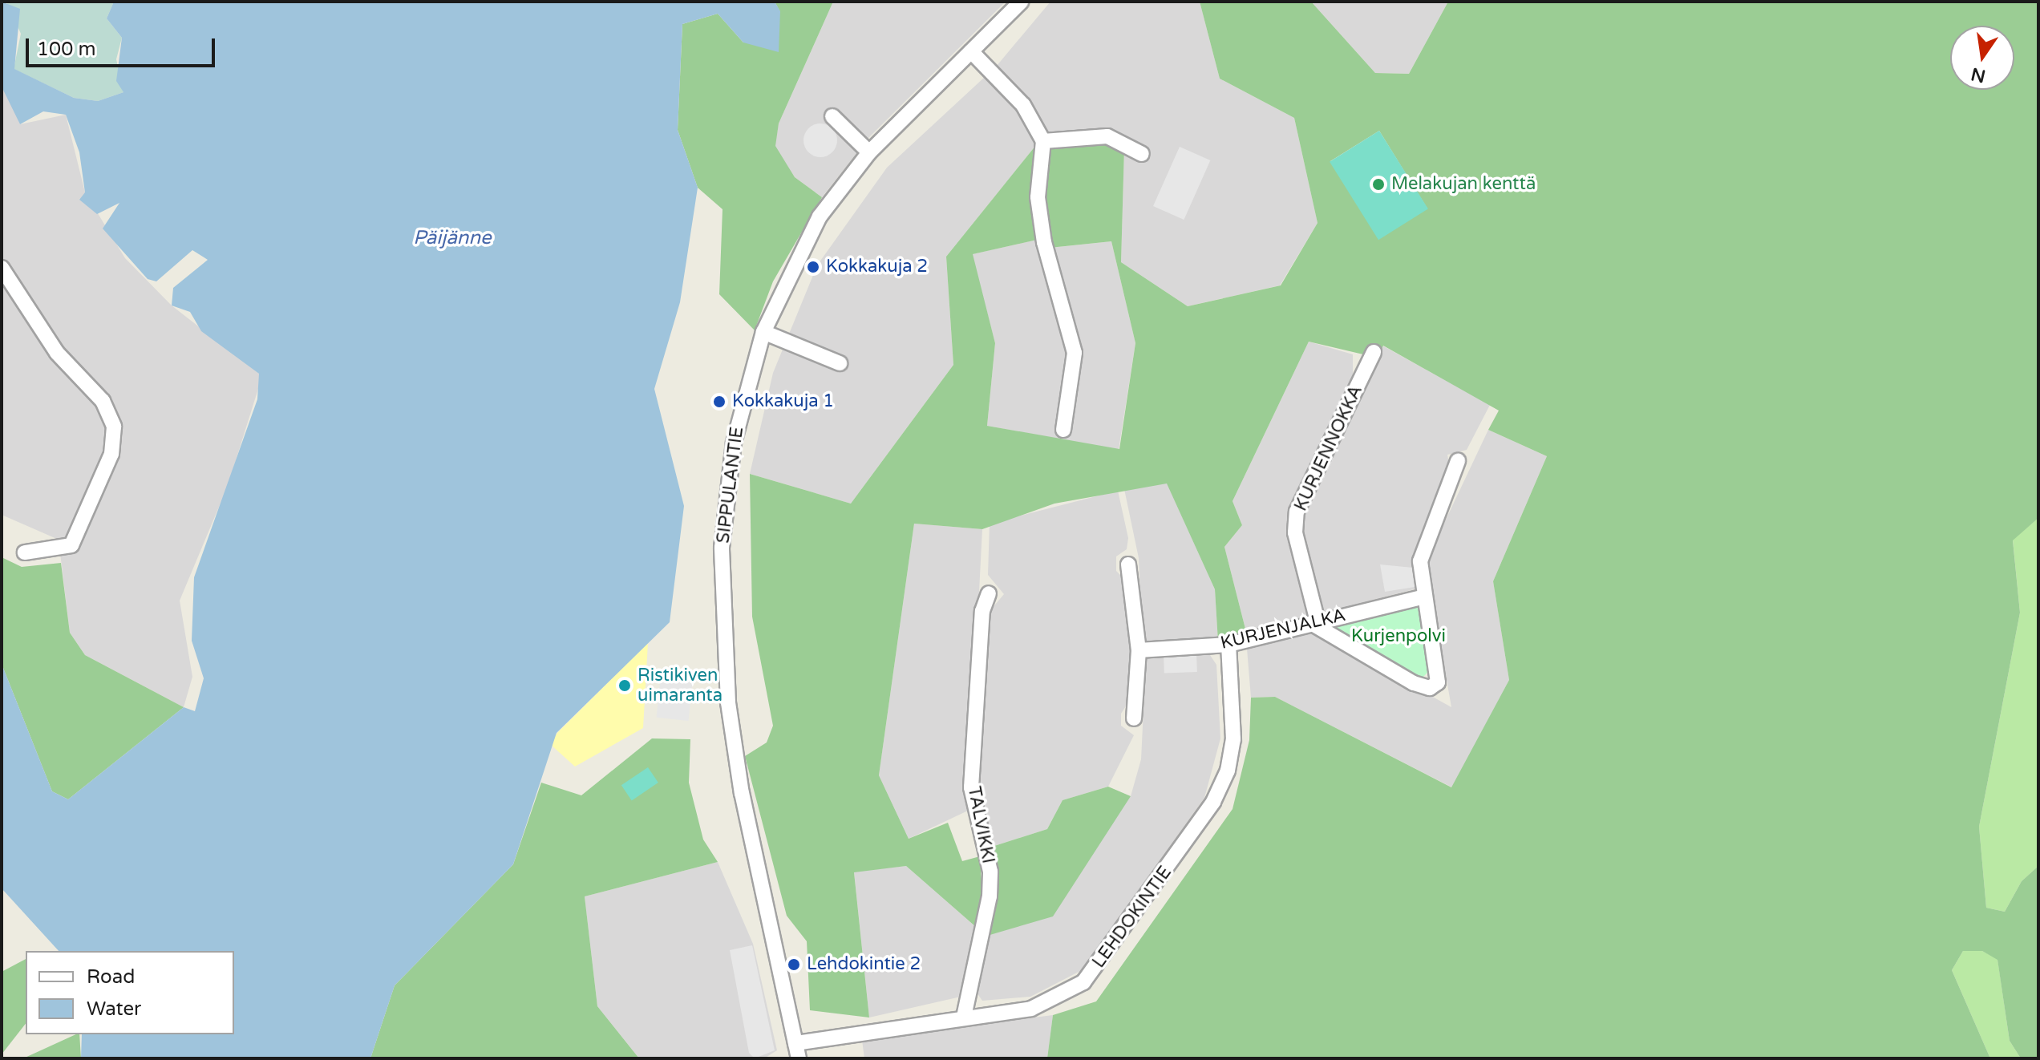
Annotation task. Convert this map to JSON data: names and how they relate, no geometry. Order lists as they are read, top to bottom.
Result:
{
  "streets": {
    "street": [
      "KURJENNOKKA",
      "SIPPULANTIE",
      "KURJENJALKA",
      "TALVIKKI",
      "LEHDOKINTIE"
    ]
  },
  "crossings": [
    ["KURJENNOKKA", "KURJENJALKA"],
    ["SIPPULANTIE", "LEHDOKINTIE"],
    ["KURJENJALKA", "LEHDOKINTIE"],
    ["TALVIKKI", "LEHDOKINTIE"]
  ],
  "water": ["Päijänne"],
  "parks": ["Kurjenpolvi"],
  "places": [
    "Melakujan kenttä",
    "Kokkakuja 2",
    "Kokkakuja 1",
    "Ristikiven uimaranta",
    "Lehdokintie 2"
  ],
  "legend": ["Road", "Water"],
  "scale_bar": "100 m",
  "north": "bottom"
}
